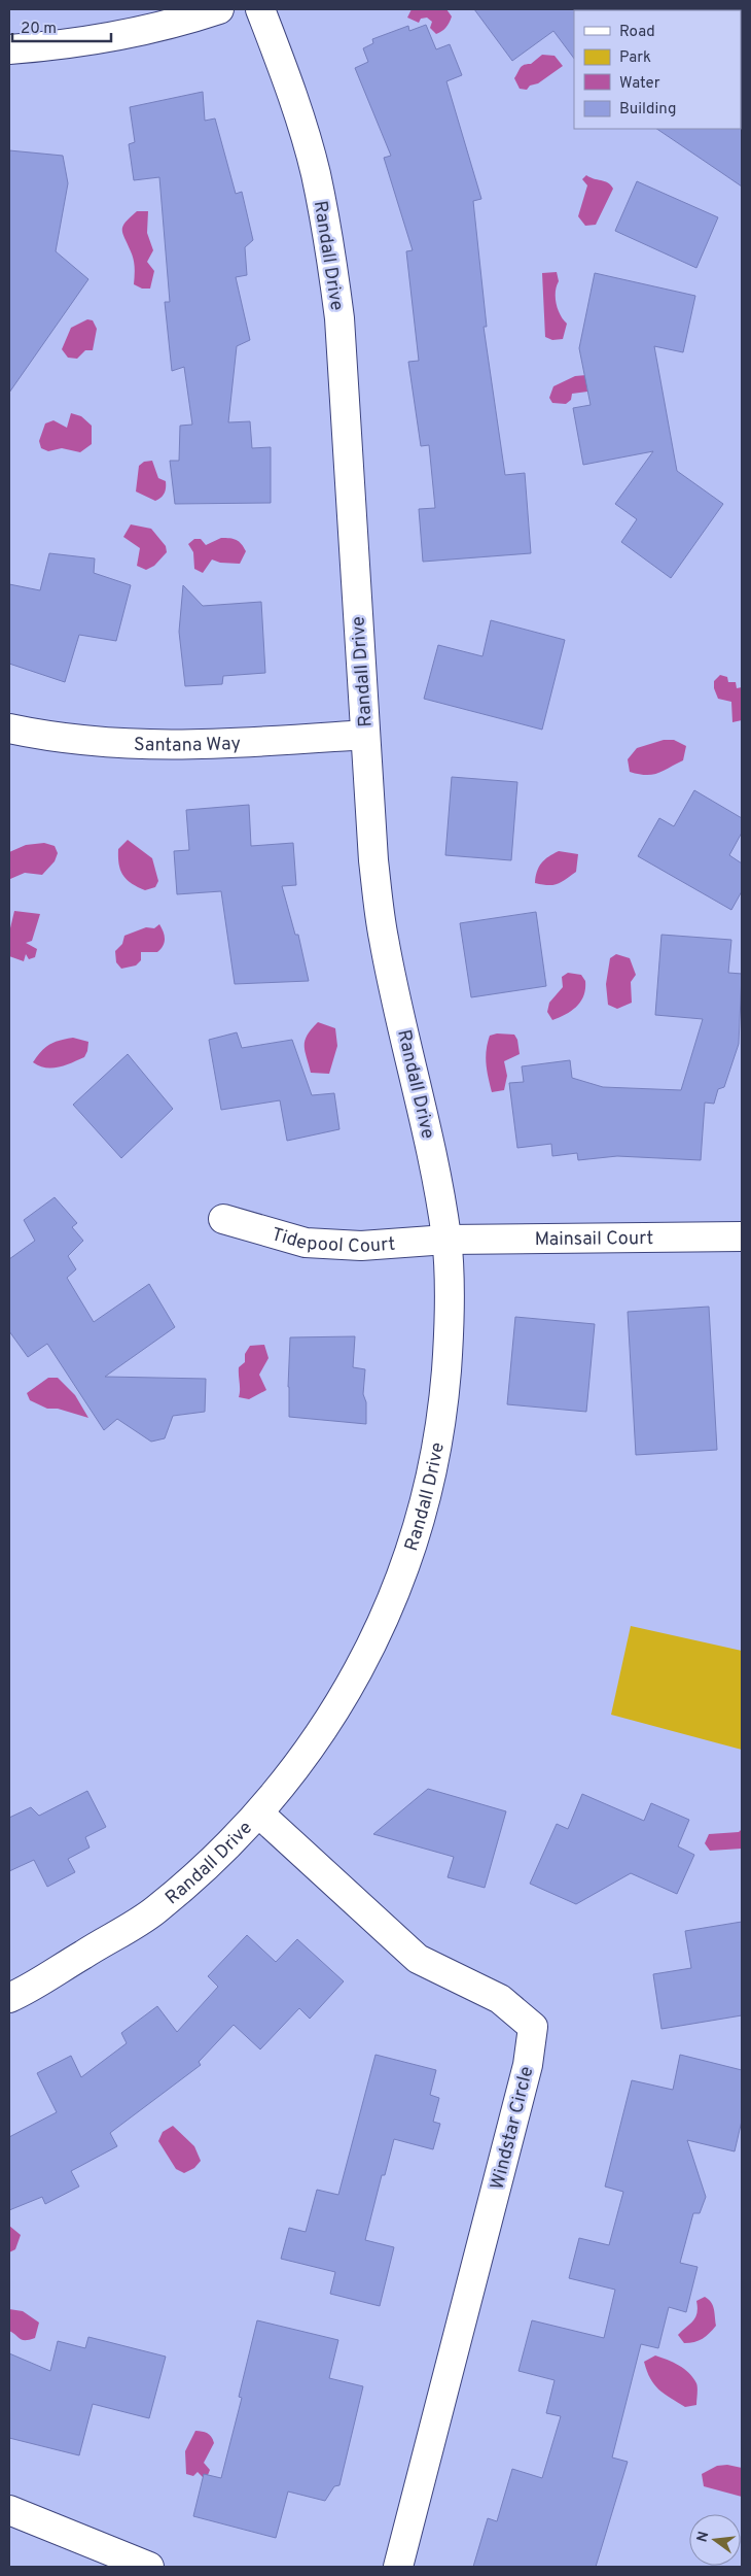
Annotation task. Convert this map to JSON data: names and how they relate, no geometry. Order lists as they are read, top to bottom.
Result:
{
  "streets": {
    "street": [
      "Randall Drive",
      "Santana Way",
      "Tidepool Court",
      "Mainsail Court",
      "Windstar Circle"
    ]
  },
  "crossings": [
    ["Randall Drive", "Santana Way"],
    ["Randall Drive", "Tidepool Court"],
    ["Randall Drive", "Mainsail Court"],
    ["Randall Drive", "Windstar Circle"],
    ["Tidepool Court", "Mainsail Court"]
  ],
  "legend": [
    "Road",
    "Park",
    "Water",
    "Building"
  ],
  "scale_bar": "20 m",
  "north": "left"
}
